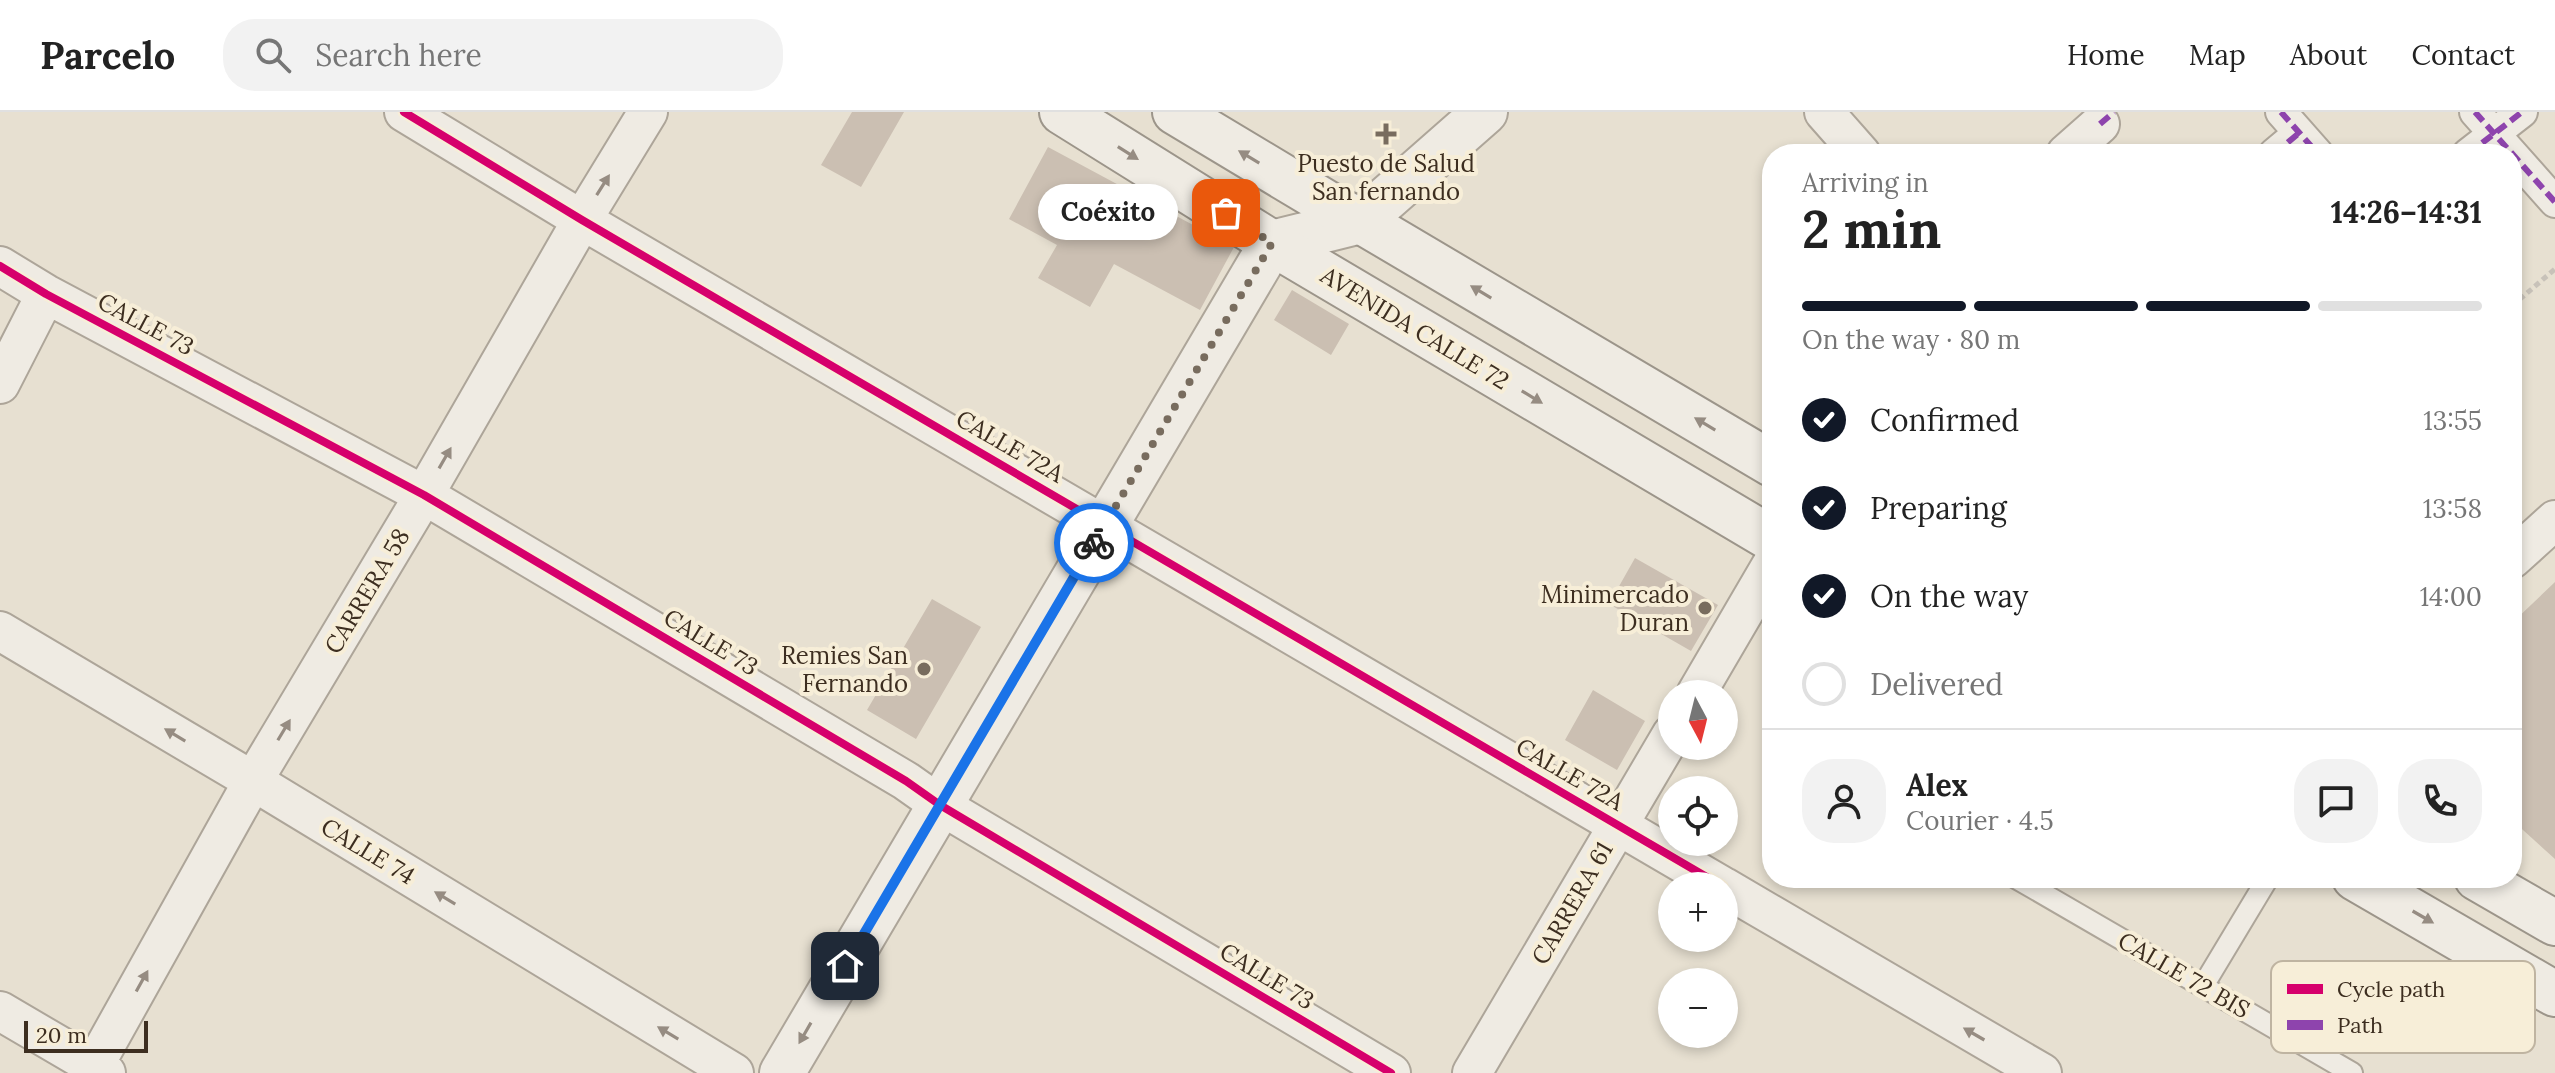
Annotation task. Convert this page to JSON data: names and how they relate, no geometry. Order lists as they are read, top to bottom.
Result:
{
  "streets": {
    "main road": ["AVENIDA CALLE 72"],
    "street": [
      "CALLE 73",
      "CALLE 72A",
      "CARRERA 58",
      "CALLE 74",
      "CARRERA 61"
    ],
    "lane": ["CALLE 72 BIS"]
  },
  "crossings": [
    ["CALLE 73", "CARRERA 58"],
    ["CALLE 72A", "CARRERA 58"],
    ["CALLE 72A", "CARRERA 61"],
    ["CARRERA 58", "CALLE 74"]
  ],
  "one_way": ["CARRERA 58", "CALLE 74"],
  "places": {
    "health": ["Puesto de Salud San fernando"],
    "other": ["Coéxito", "Minimercado Duran", "Remies San Fernando"]
  },
  "legend": ["Cycle path", "Path"],
  "scale_bar": "20 m",
  "north": "bottom",
  "page": {
    "header": "Parcelo",
    "search": "Search here",
    "nav": [
      "Home",
      "Map",
      "About",
      "Contact"
    ],
    "heading": ["2 min", "Arriving in", "14:26–14:31"],
    "panel": ["Alex", "Courier · 4.5"],
    "bubble": "Coéxito",
    "bar": "On the way · 80 m",
    "list": [
      ["Confirmed", "13:55"],
      ["Preparing", "13:58"],
      ["On the way", "14:00"],
      "Delivered"
    ],
    "map_buttons": ["+", "−"],
    "scale": "20 m"
  }
}
